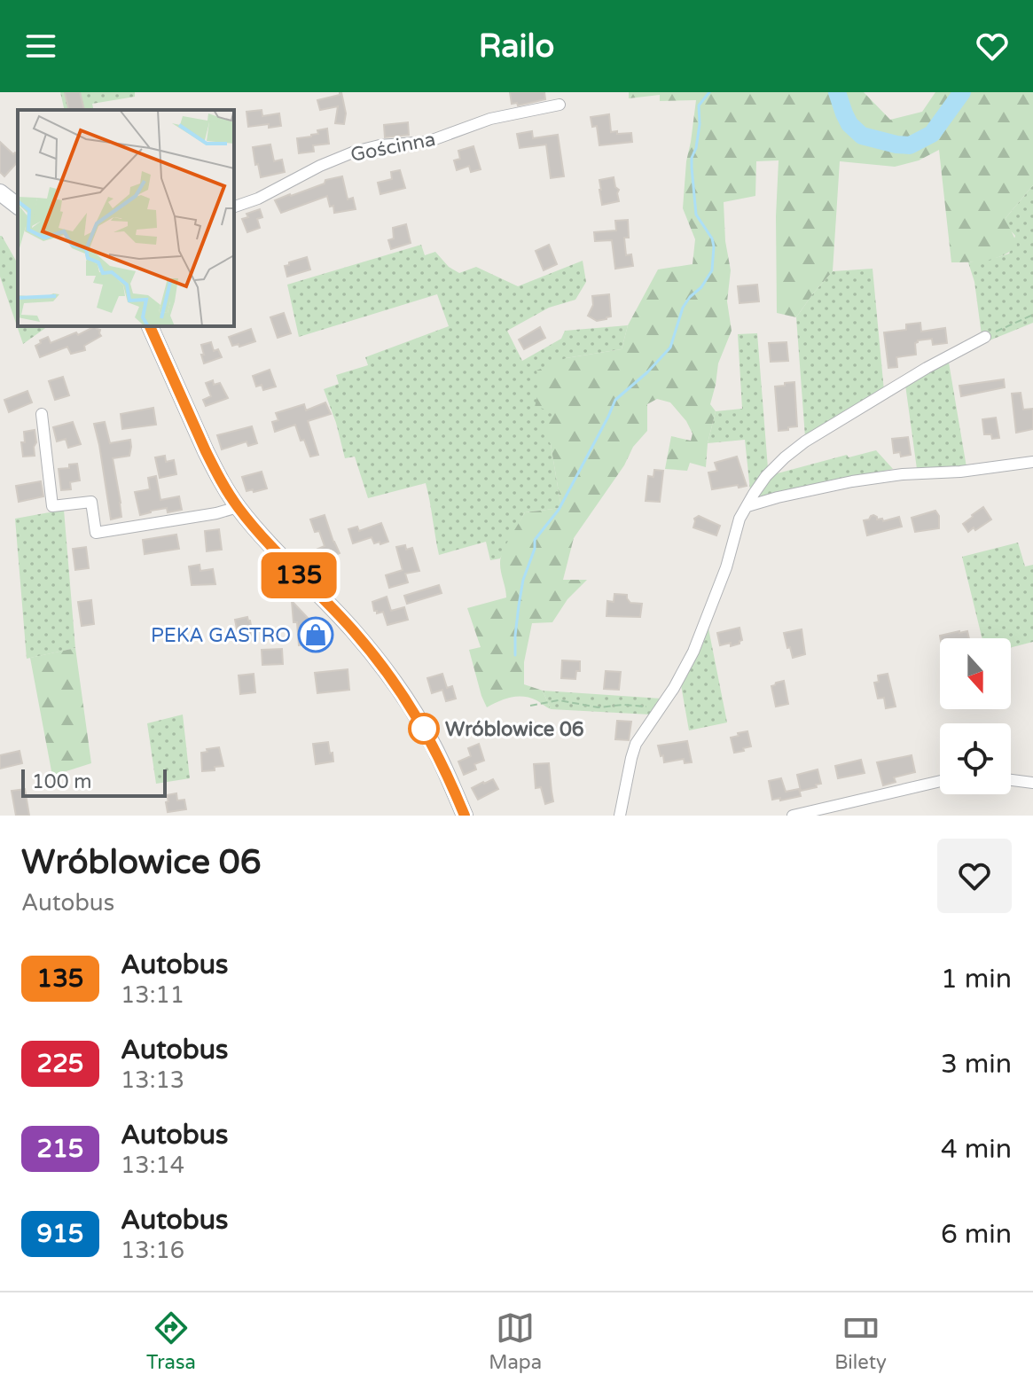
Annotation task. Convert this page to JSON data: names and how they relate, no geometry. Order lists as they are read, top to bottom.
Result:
{
  "streets": {
    "street": ["Gościnna"]
  },
  "places": {
    "shop": ["PEKA GASTRO"],
    "other": ["Wróblowice 06"]
  },
  "lines": ["bus line 135"],
  "scale_bar": "100 m",
  "north": "bottom",
  "page": {
    "header": "Railo",
    "on_map": "135",
    "scale": "100 m",
    "heading": ["Wróblowice 06", "Autobus"],
    "list": [
      {
        "mark": "135",
        "name": "Autobus",
        "note": "13:11",
        "value": "1 min"
      },
      {
        "mark": "225",
        "name": "Autobus",
        "note": "13:13",
        "value": "3 min"
      },
      {
        "mark": "215",
        "name": "Autobus",
        "note": "13:14",
        "value": "4 min"
      },
      {
        "mark": "915",
        "name": "Autobus",
        "note": "13:16",
        "value": "6 min"
      }
    ],
    "tabs": ["Trasa", "Mapa", "Bilety"]
  }
}
